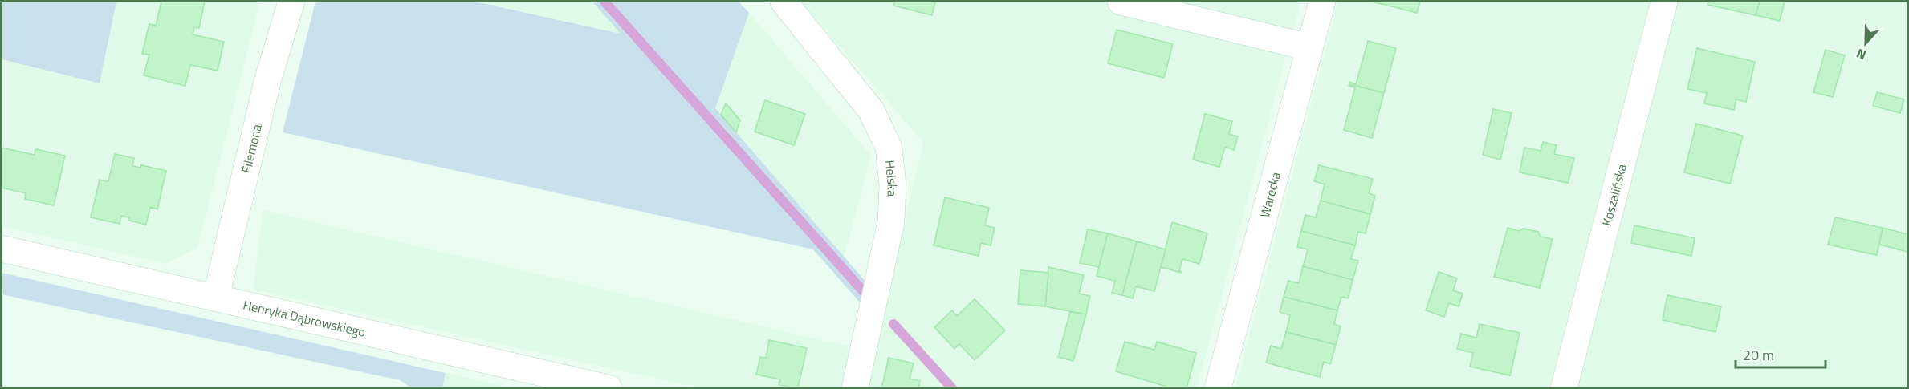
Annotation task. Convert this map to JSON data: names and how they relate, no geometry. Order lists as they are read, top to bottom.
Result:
{
  "streets": {
    "street": [
      "Filemona",
      "Helska",
      "Warecka",
      "Koszalińska",
      "Henryka Dąbrowskiego"
    ]
  },
  "crossings": [
    ["Filemona", "Henryka Dąbrowskiego"]
  ],
  "scale_bar": "20 m",
  "north": "bottom"
}
